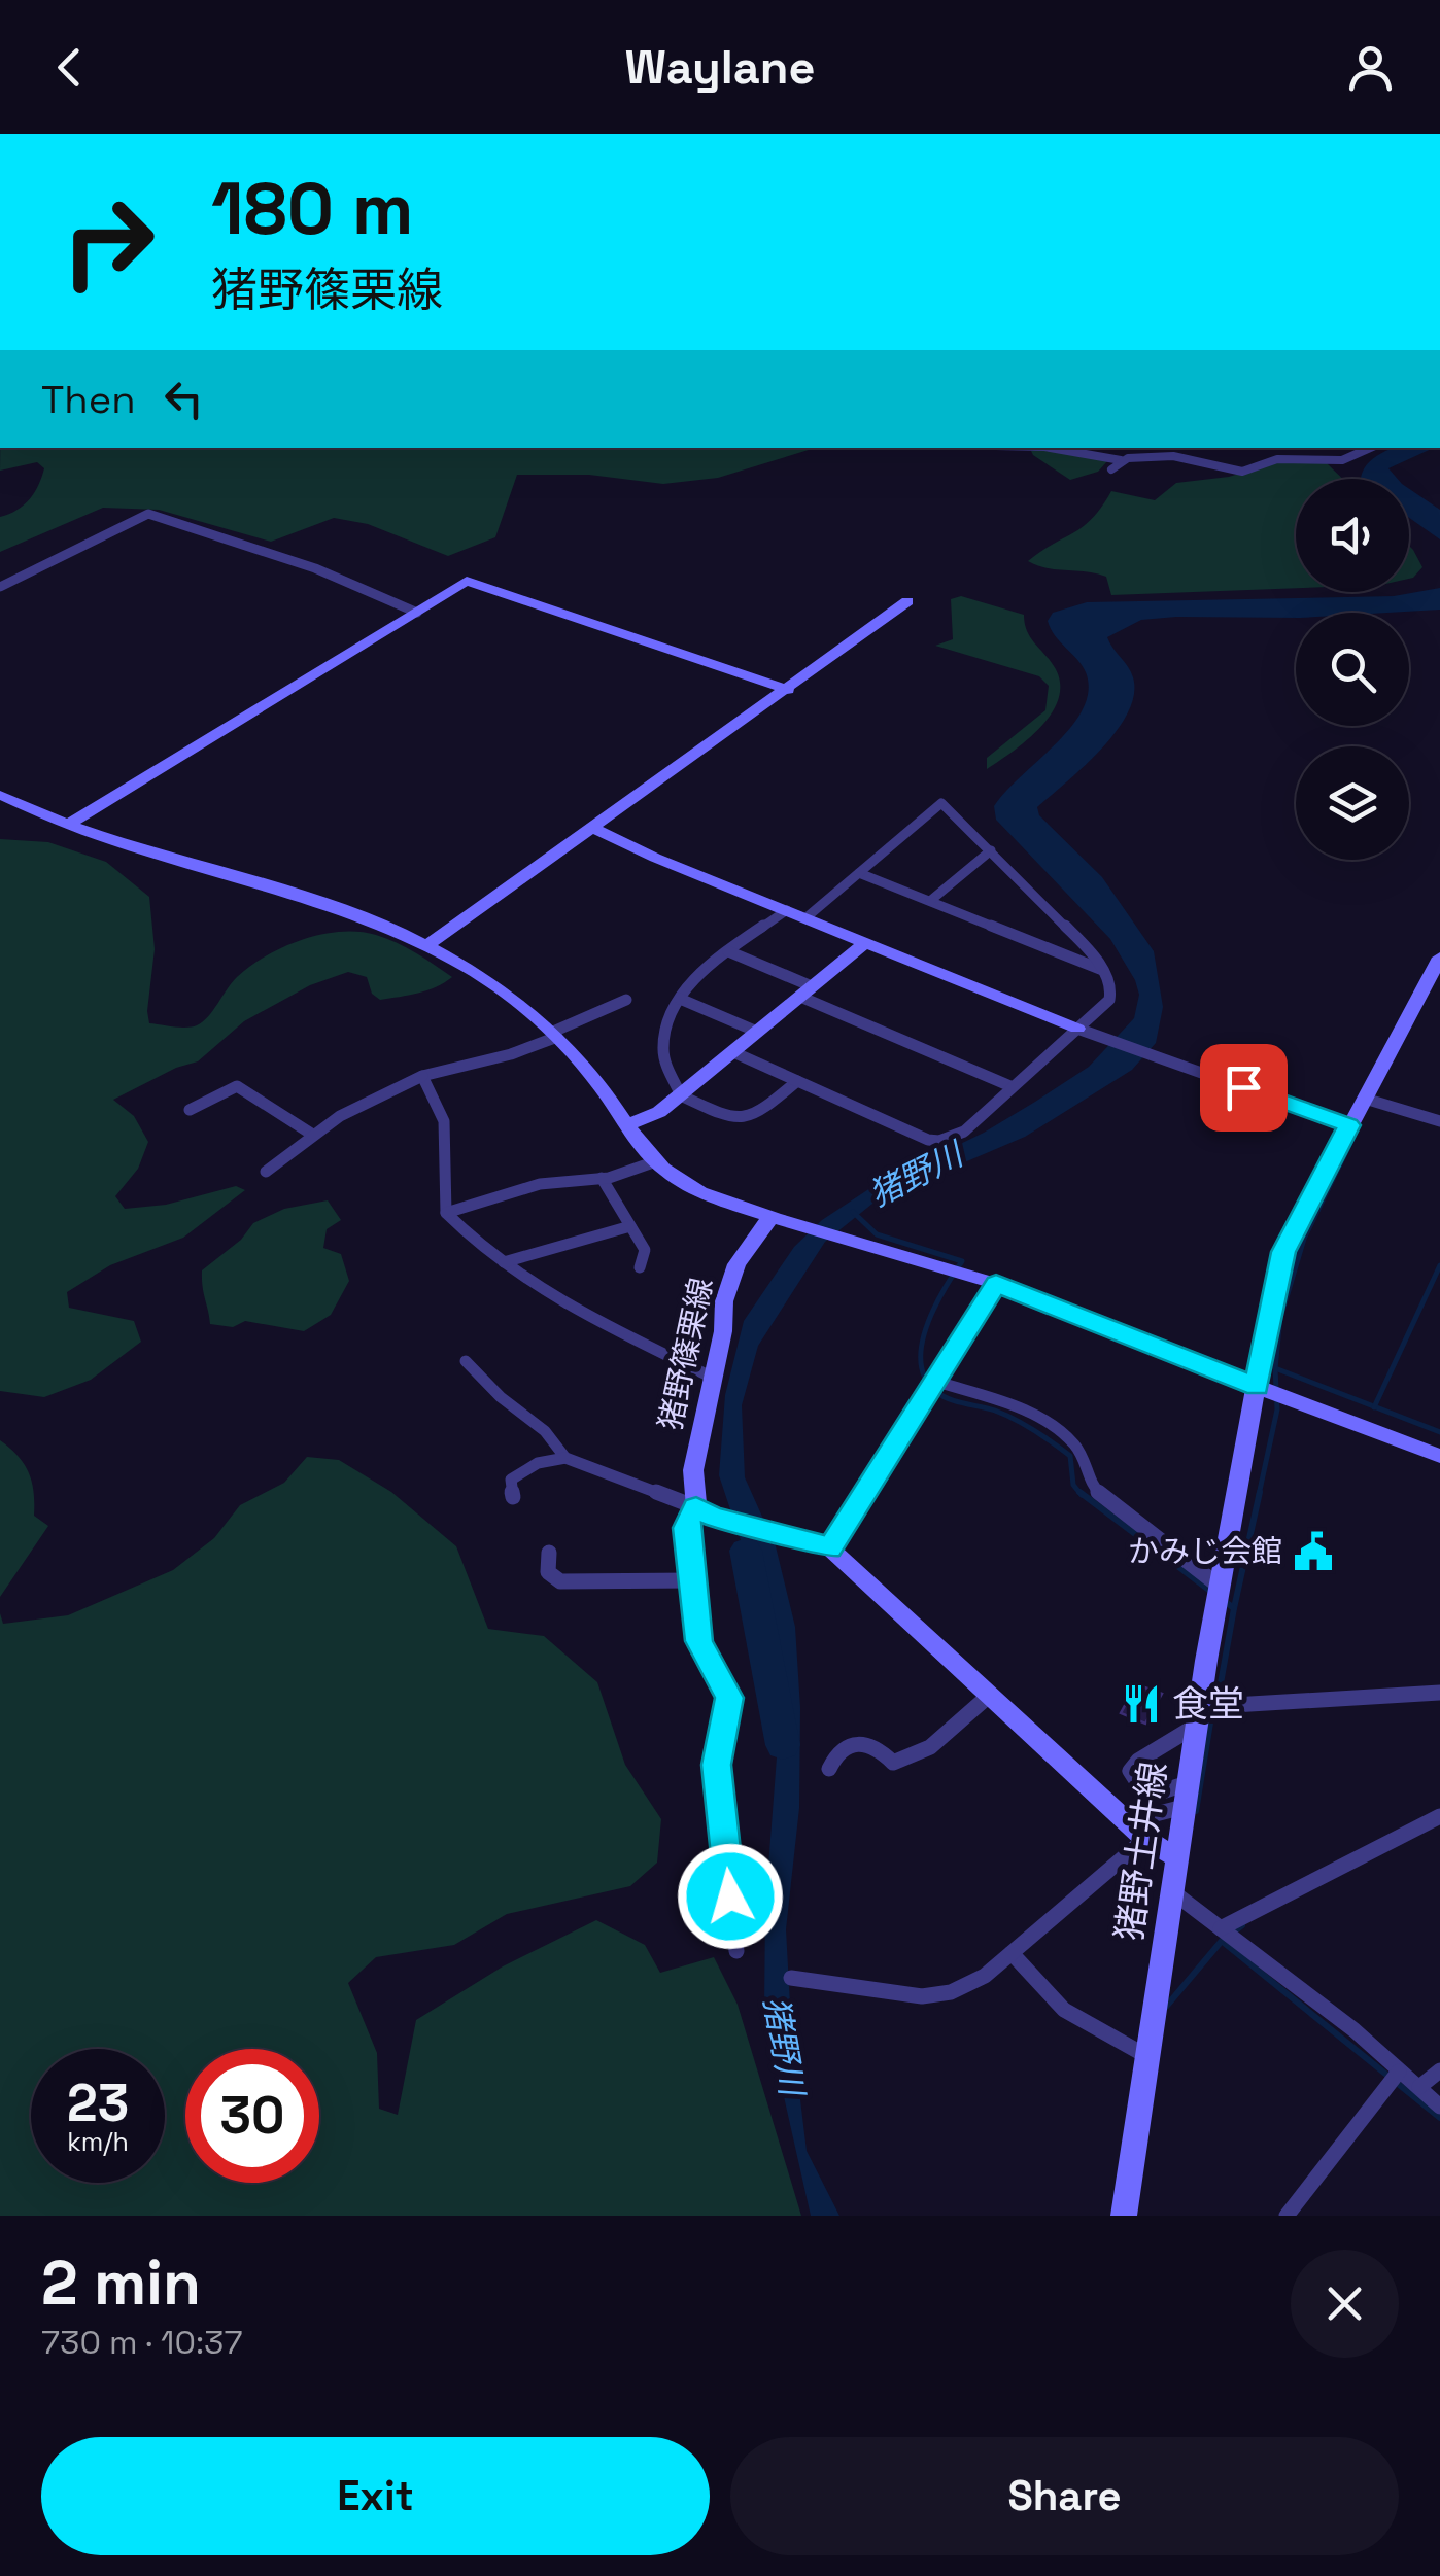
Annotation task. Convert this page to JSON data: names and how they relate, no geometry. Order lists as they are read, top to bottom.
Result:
{
  "streets": {
    "street": ["猪野篠栗線", "猪野土井線"]
  },
  "water": ["猪野川"],
  "places": {
    "public building": ["かみじ会館"],
    "restaurant": ["食堂"]
  },
  "page": {
    "header": "Waylane",
    "turn": ["180 m", "猪野篠栗線"],
    "then": "Then",
    "speed": "23 km/h",
    "limit": "30",
    "heading": ["2 min", "730 m · 10:37"],
    "buttons": ["Exit", "Share"]
  }
}
